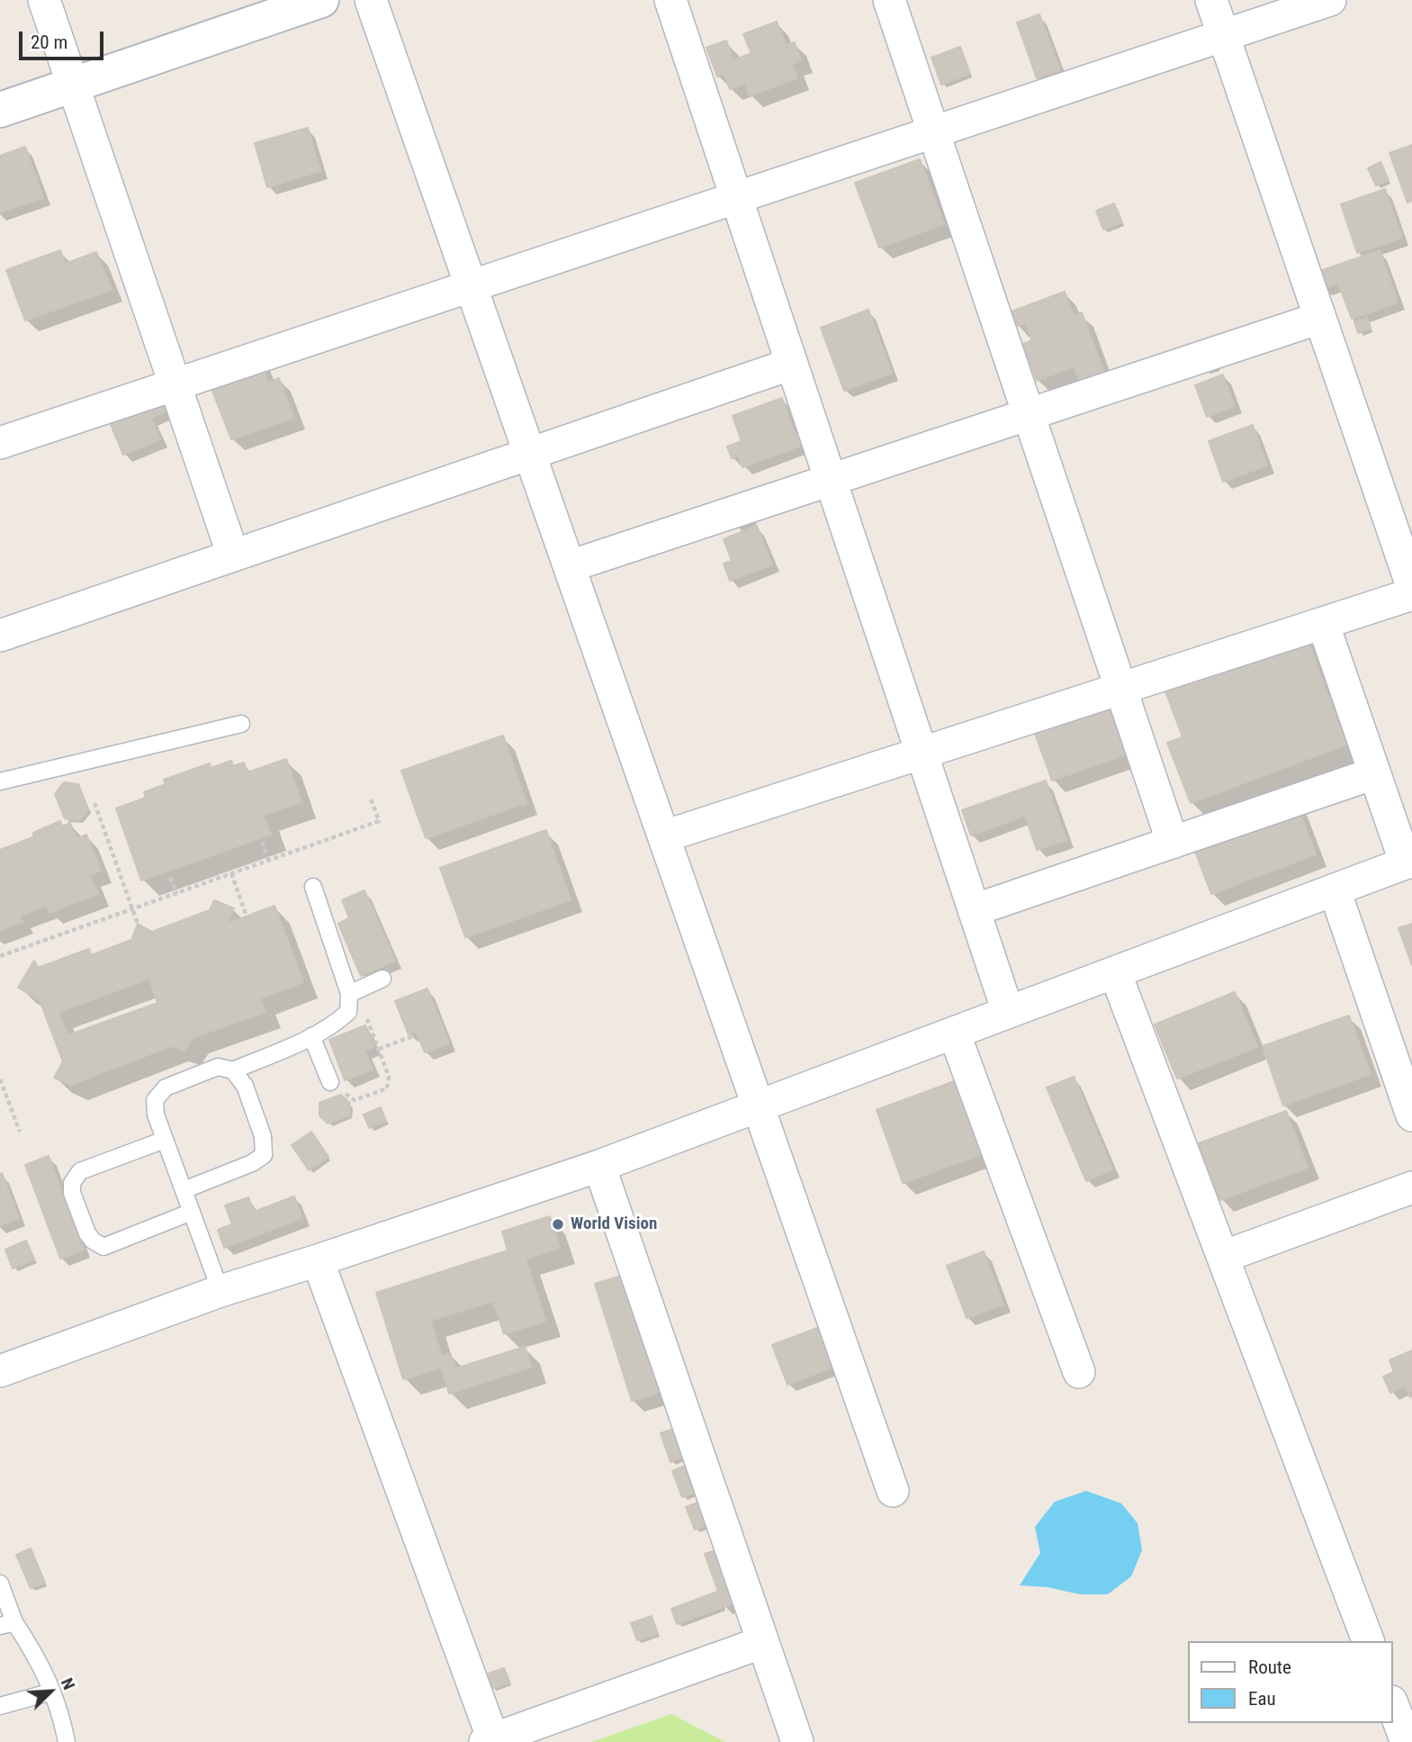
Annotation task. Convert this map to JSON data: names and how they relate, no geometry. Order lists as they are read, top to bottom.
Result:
{
  "places": ["World Vision"],
  "legend": ["Route", "Eau"],
  "scale_bar": "20 m",
  "north": "top right"
}
